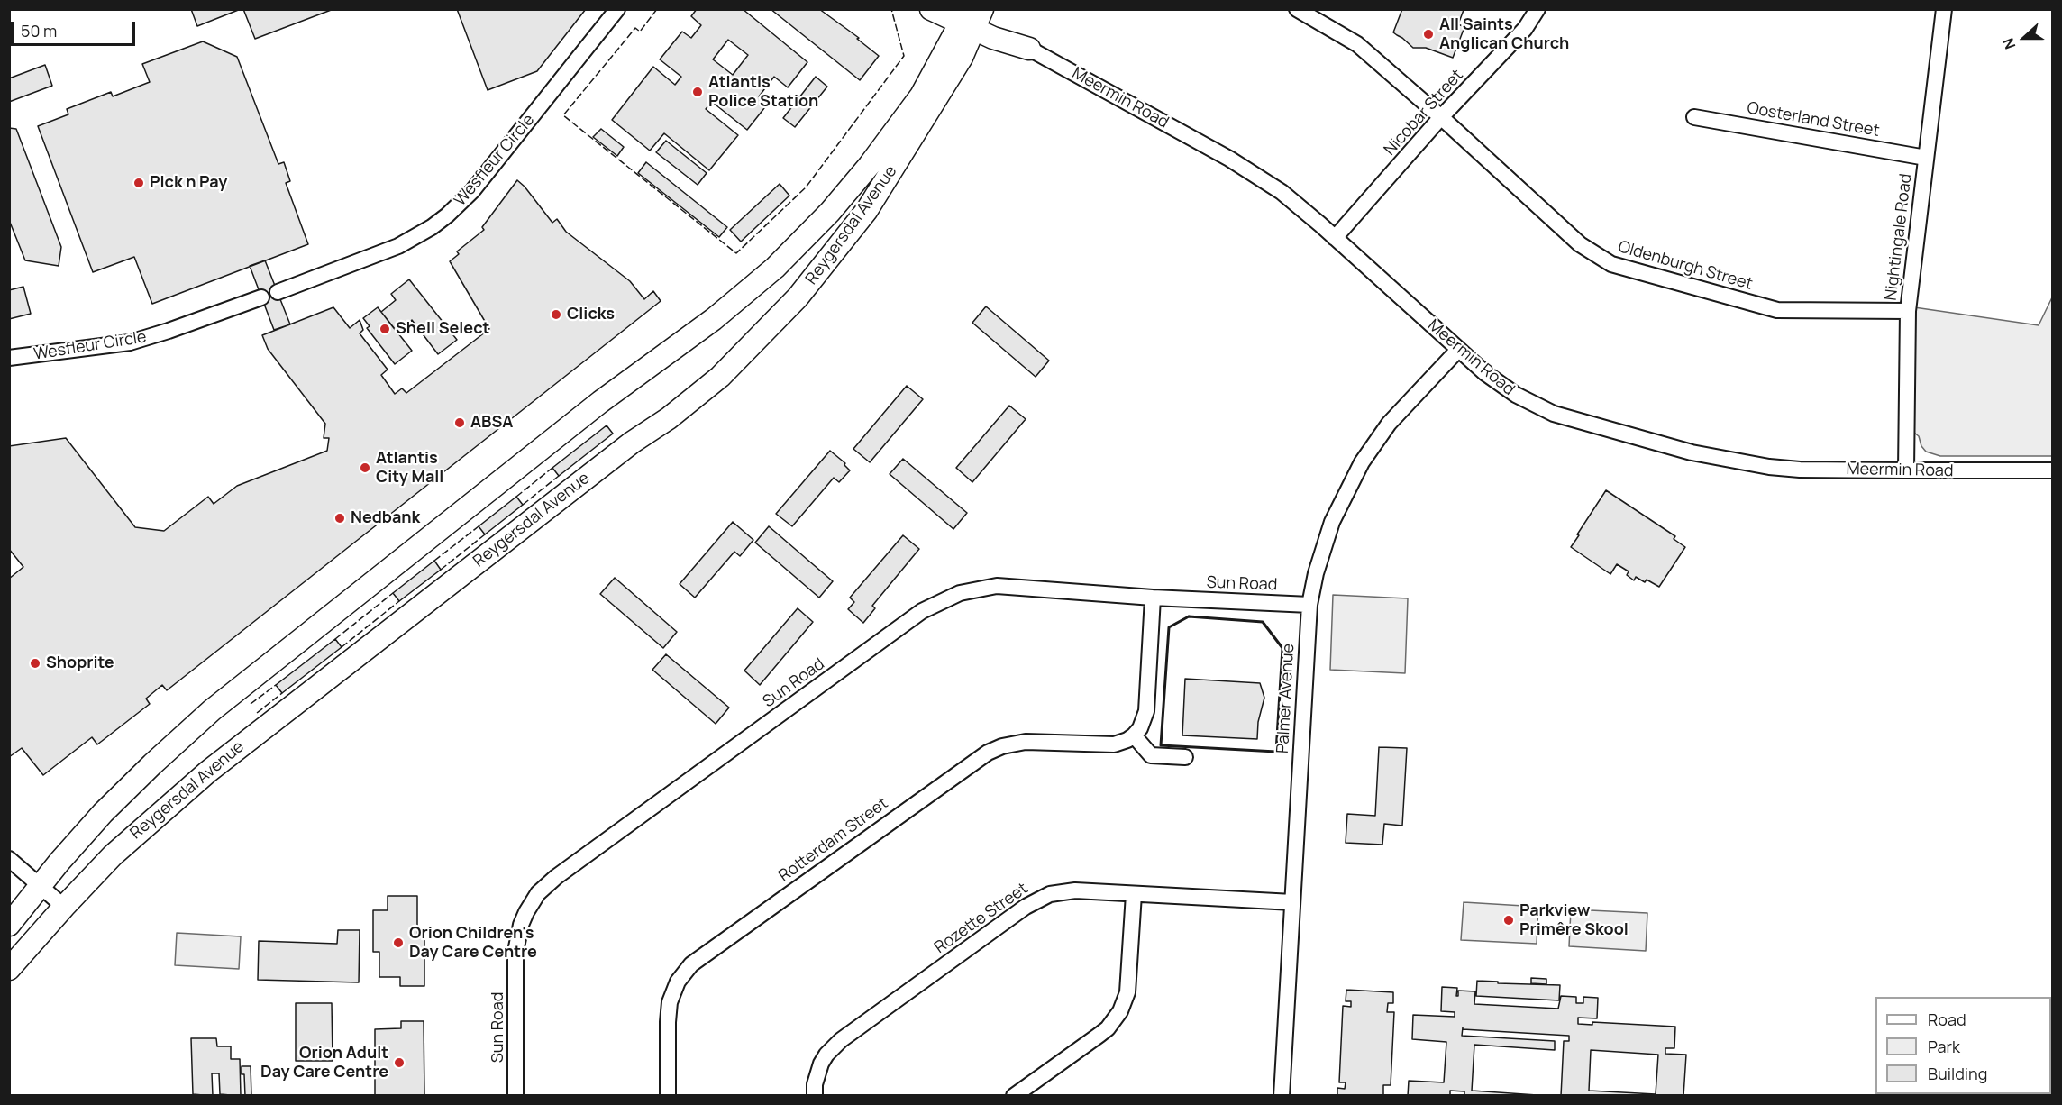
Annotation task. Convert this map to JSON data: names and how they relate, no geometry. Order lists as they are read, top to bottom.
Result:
{
  "streets": {
    "main road": ["Meermin Road", "Reygersdal Avenue"],
    "street": [
      "Nicobar Street",
      "Oosterland Street",
      "Wesfleur Circle",
      "Nightingale Road",
      "Oldenburgh Street",
      "Sun Road",
      "Palmer Avenue",
      "Rotterdam Street",
      "Rozette Street"
    ]
  },
  "crossings": [
    ["Meermin Road", "Nicobar Street"],
    ["Meermin Road", "Reygersdal Avenue"],
    ["Meermin Road", "Nightingale Road"],
    ["Meermin Road", "Palmer Avenue"],
    ["Nicobar Street", "Oldenburgh Street"],
    ["Oosterland Street", "Nightingale Road"],
    ["Nightingale Road", "Oldenburgh Street"],
    ["Sun Road", "Palmer Avenue"],
    ["Palmer Avenue", "Rozette Street"]
  ],
  "places": [
    "All Saints Anglican Church",
    "Atlantis Police Station",
    "Pick n Pay",
    "Clicks",
    "Shell Select",
    "ABSA",
    "Atlantis City Mall",
    "Nedbank",
    "Shoprite",
    "Parkview Primêre Skool",
    "Orion Children's Day Care Centre",
    "Orion Adult Day Care Centre"
  ],
  "legend": ["Road", "Park", "Building"],
  "scale_bar": "50 m",
  "north": "left"
}
